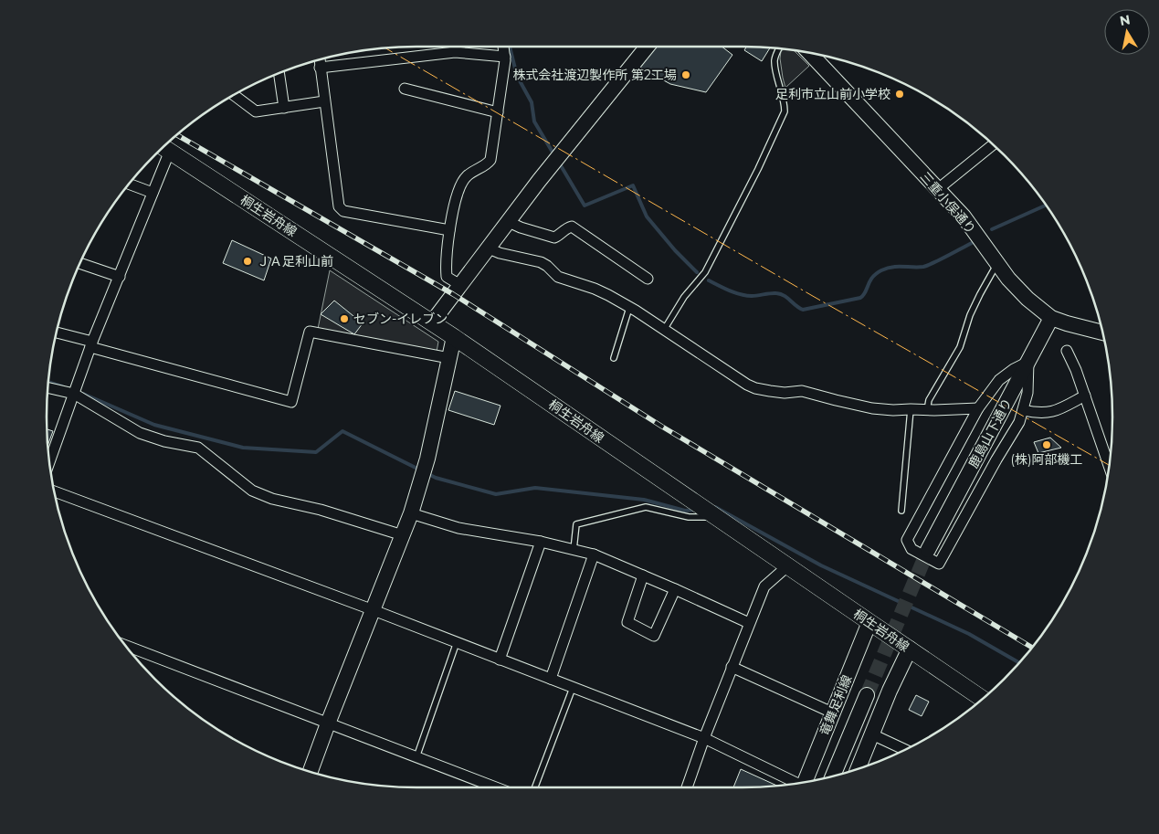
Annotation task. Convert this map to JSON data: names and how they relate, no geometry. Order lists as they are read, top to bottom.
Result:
{
  "streets": {
    "main road": ["桐生岩舟線"],
    "street": ["三重小俣通り", "鹿島山下通り", "竜舞足利線"]
  },
  "crossings": [
    ["三重小俣通り", "鹿島山下通り"],
    ["桐生岩舟線", "竜舞足利線"]
  ],
  "places": [
    "株式会社渡辺製作所 第2工場",
    "足利市立山前小学校",
    "ＪＡ足利山前",
    "セブン-イレブン",
    "(株)阿部機工"
  ],
  "north": "top"
}
